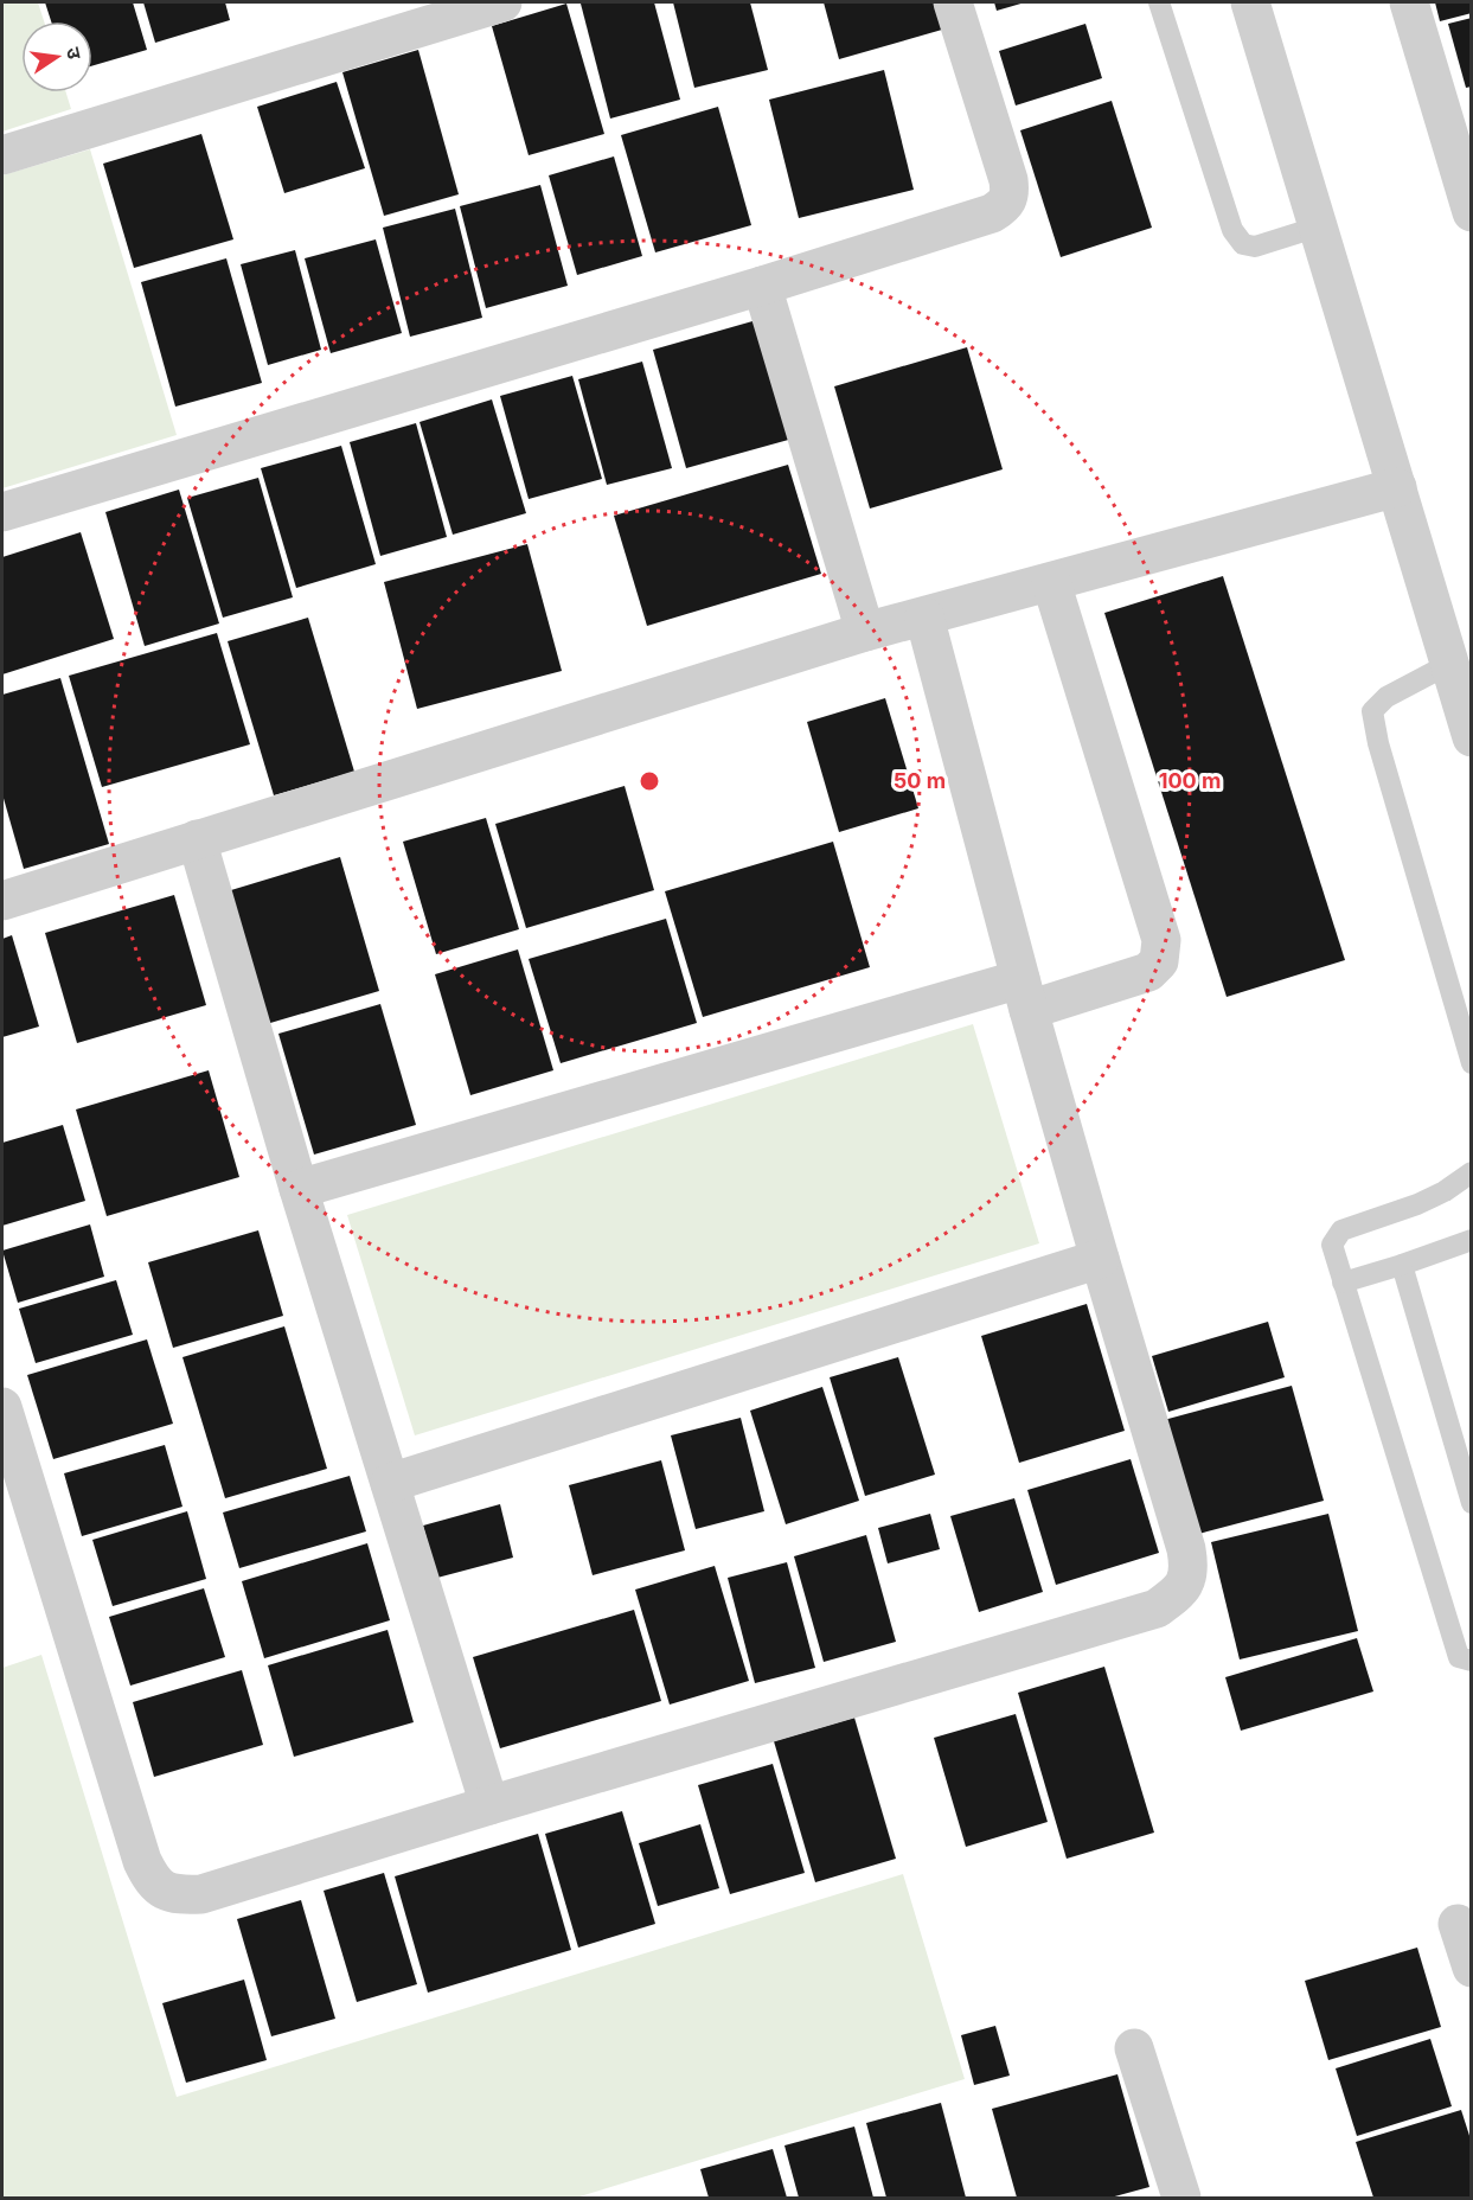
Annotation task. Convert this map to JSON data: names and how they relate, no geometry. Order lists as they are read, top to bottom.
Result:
{
  "north": "right",
  "rings": ["50 m", "100 m"]
}
